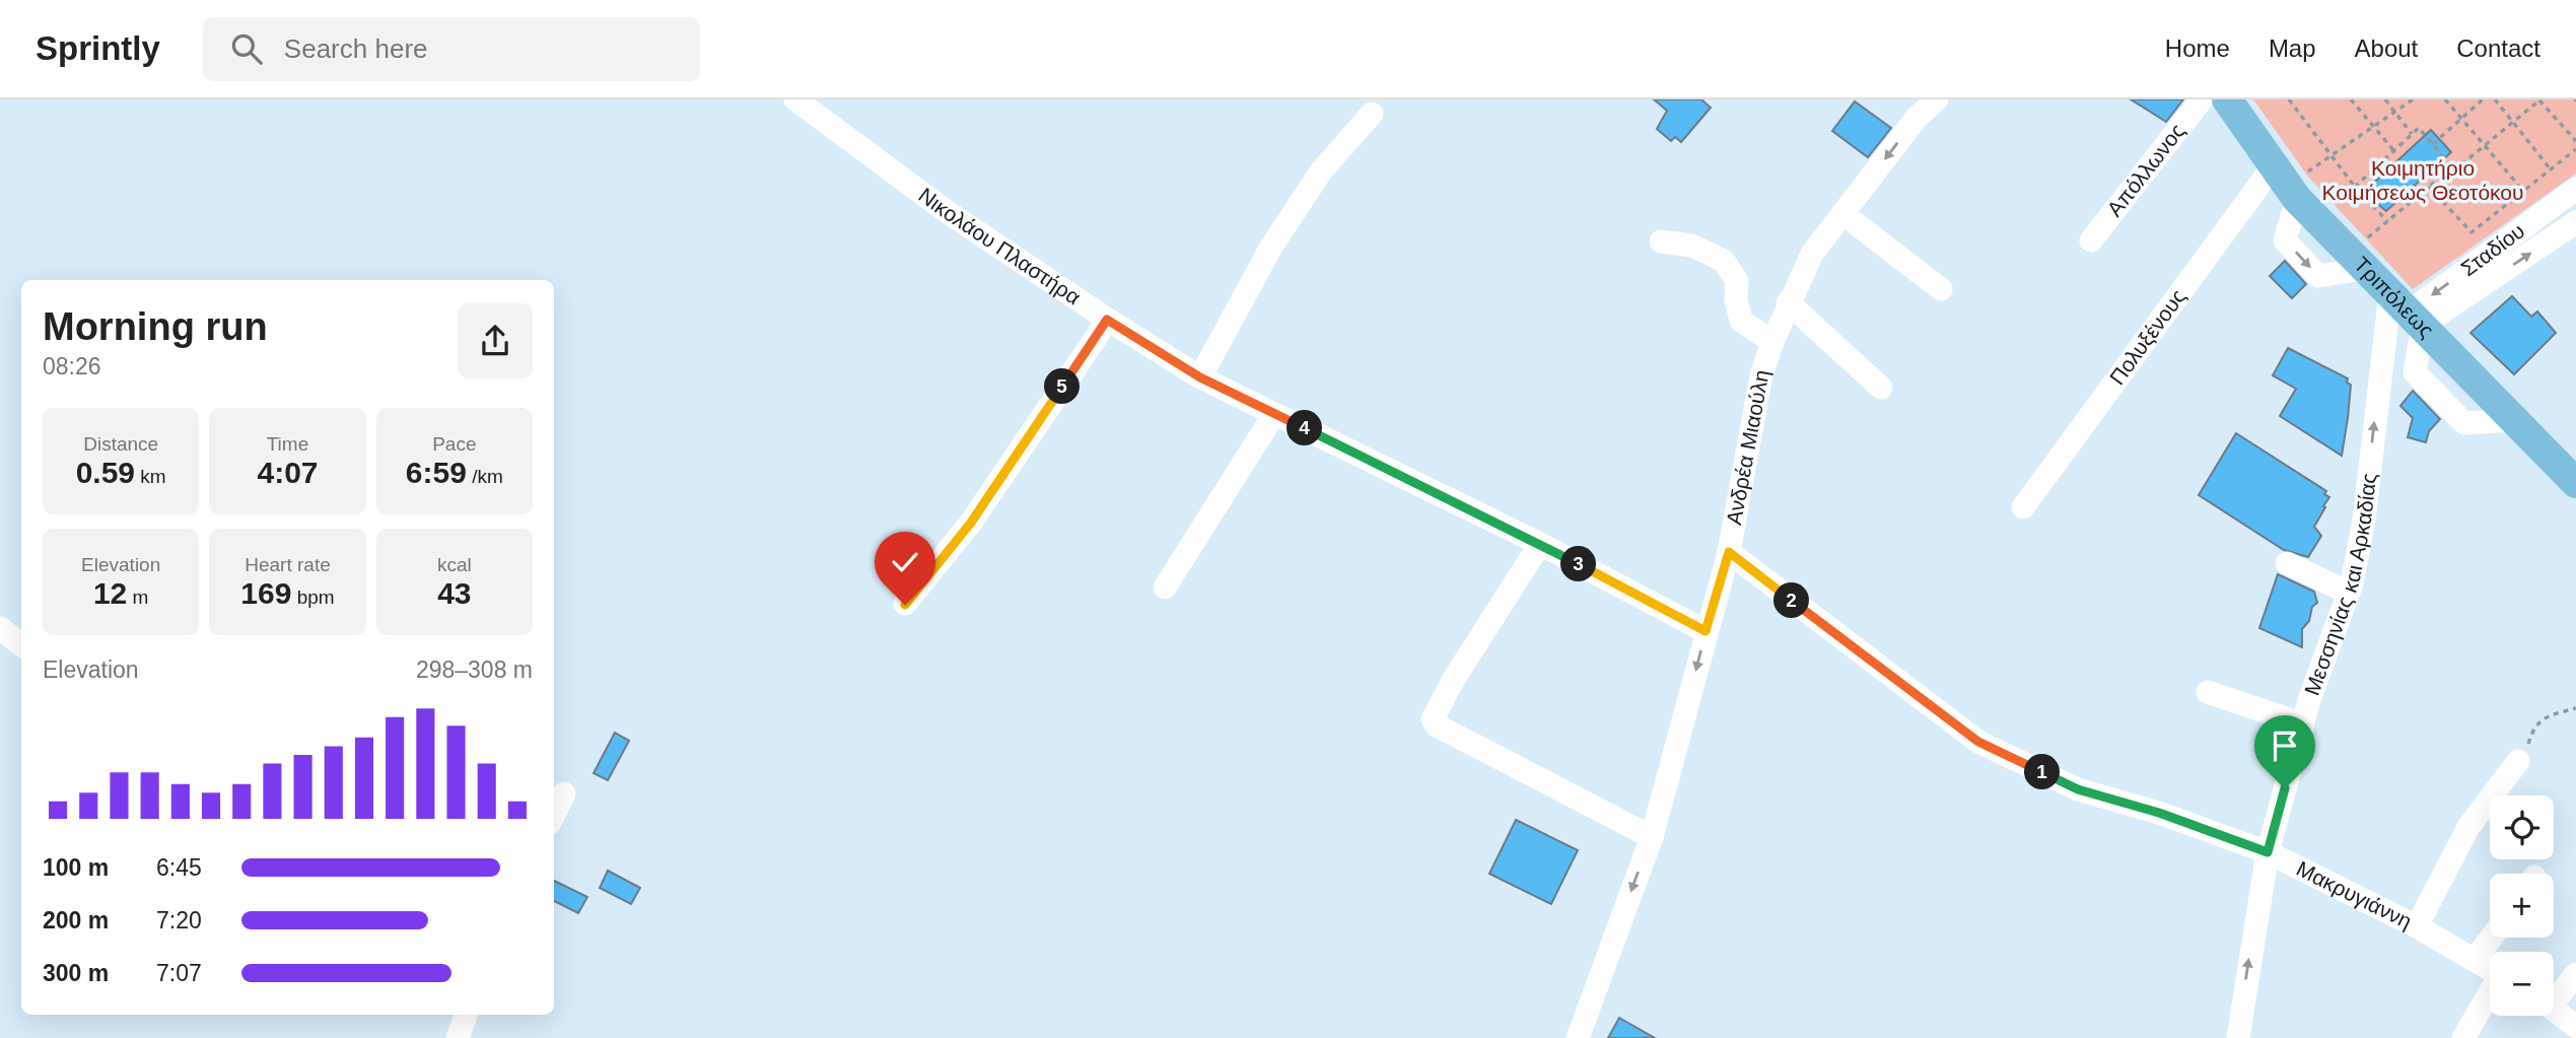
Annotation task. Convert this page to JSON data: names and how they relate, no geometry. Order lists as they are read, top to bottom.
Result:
{
  "streets": {
    "main road": ["Τριπόλεως"],
    "street": [
      "Απόλλωνος",
      "Νικολάου Πλαστήρα",
      "Σταδίου",
      "Πολυξένους",
      "Ανδρέα Μιαούλη",
      "Μεσσηνίας και Αρκαδίας",
      "Μακρυγιάννη"
    ]
  },
  "crossings": [
    ["Νικολάου Πλαστήρα", "Ανδρέα Μιαούλη"],
    ["Σταδίου", "Τριπόλεως"],
    ["Σταδίου", "Μεσσηνίας και Αρκαδίας"],
    ["Τριπόλεως", "Πολυξένους"],
    ["Τριπόλεως", "Μεσσηνίας και Αρκαδίας"],
    ["Ανδρέα Μιαούλη", "Μακρυγιάννη"],
    ["Μεσσηνίας και Αρκαδίας", "Μακρυγιάννη"]
  ],
  "one_way": ["Ανδρέα Μιαούλη", "Μεσσηνίας και Αρκαδίας"],
  "parks": ["Κοιμητήριο Κοιμήσεως Θεοτόκου"],
  "page": {
    "header": "Sprintly",
    "search": "Search here",
    "nav": [
      "Home",
      "Map",
      "About",
      "Contact"
    ],
    "heading": ["Morning run", "08:26"],
    "pins": [
      "5",
      "4",
      "3",
      "2",
      "1"
    ],
    "stats": [
      ["Distance", "0.59 km"],
      ["Time", "4:07"],
      ["Pace", "6:59 /km"],
      ["Elevation", "12 m"],
      ["Heart rate", "169 bpm"],
      ["kcal", "43"]
    ],
    "chart": ["Elevation", "298–308 m"],
    "map_buttons": ["+", "−"],
    "list": [
      {
        "name": "100 m",
        "note": "6:45"
      },
      {
        "name": "200 m",
        "note": "7:20"
      },
      {
        "name": "300 m",
        "note": "7:07"
      }
    ]
  }
}
